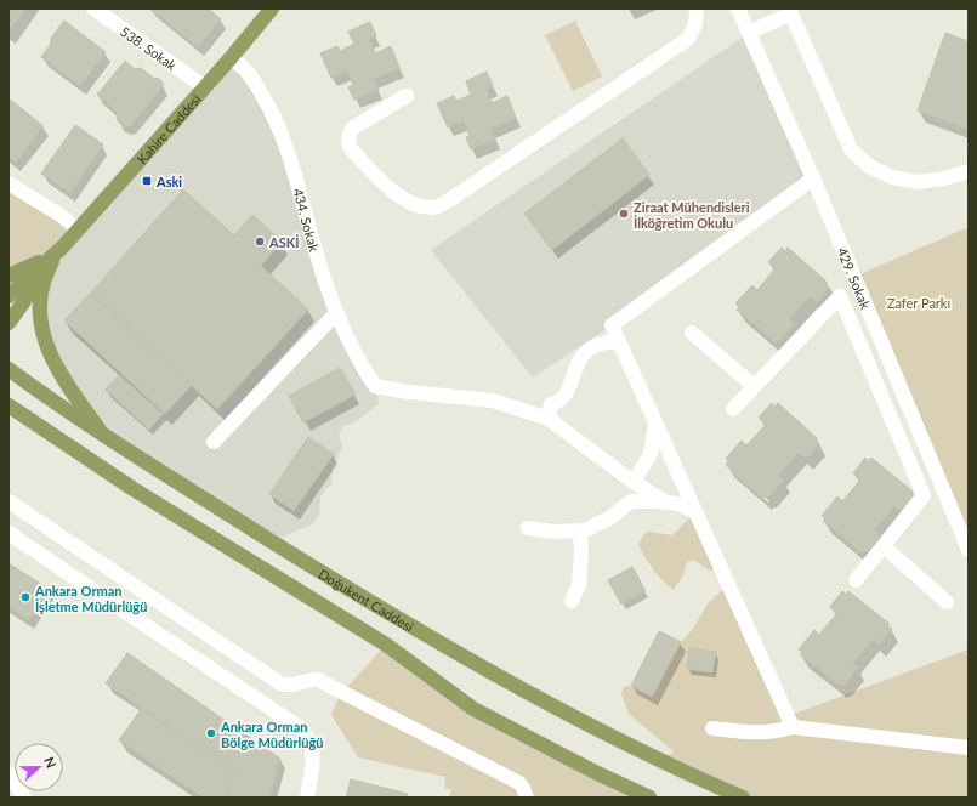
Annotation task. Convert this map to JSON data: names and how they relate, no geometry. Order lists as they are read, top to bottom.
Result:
{
  "streets": {
    "main road": ["Kahire Caddesi", "Doğukent Caddesi"],
    "street": ["538. Sokak", "434. Sokak", "429. Sokak"]
  },
  "crossings": [
    ["538. Sokak", "Kahire Caddesi"],
    ["Kahire Caddesi", "434. Sokak"]
  ],
  "parks": ["Zafer Parkı"],
  "places": {
    "transit": ["Aski"],
    "other": [
      "Ziraat Mühendisleri İlköğretim Okulu",
      "ASKİ",
      "Ankara Orman İşletme Müdürlüğü",
      "Ankara Orman Bölge Müdürlüğü"
    ]
  },
  "north": "right"
}
